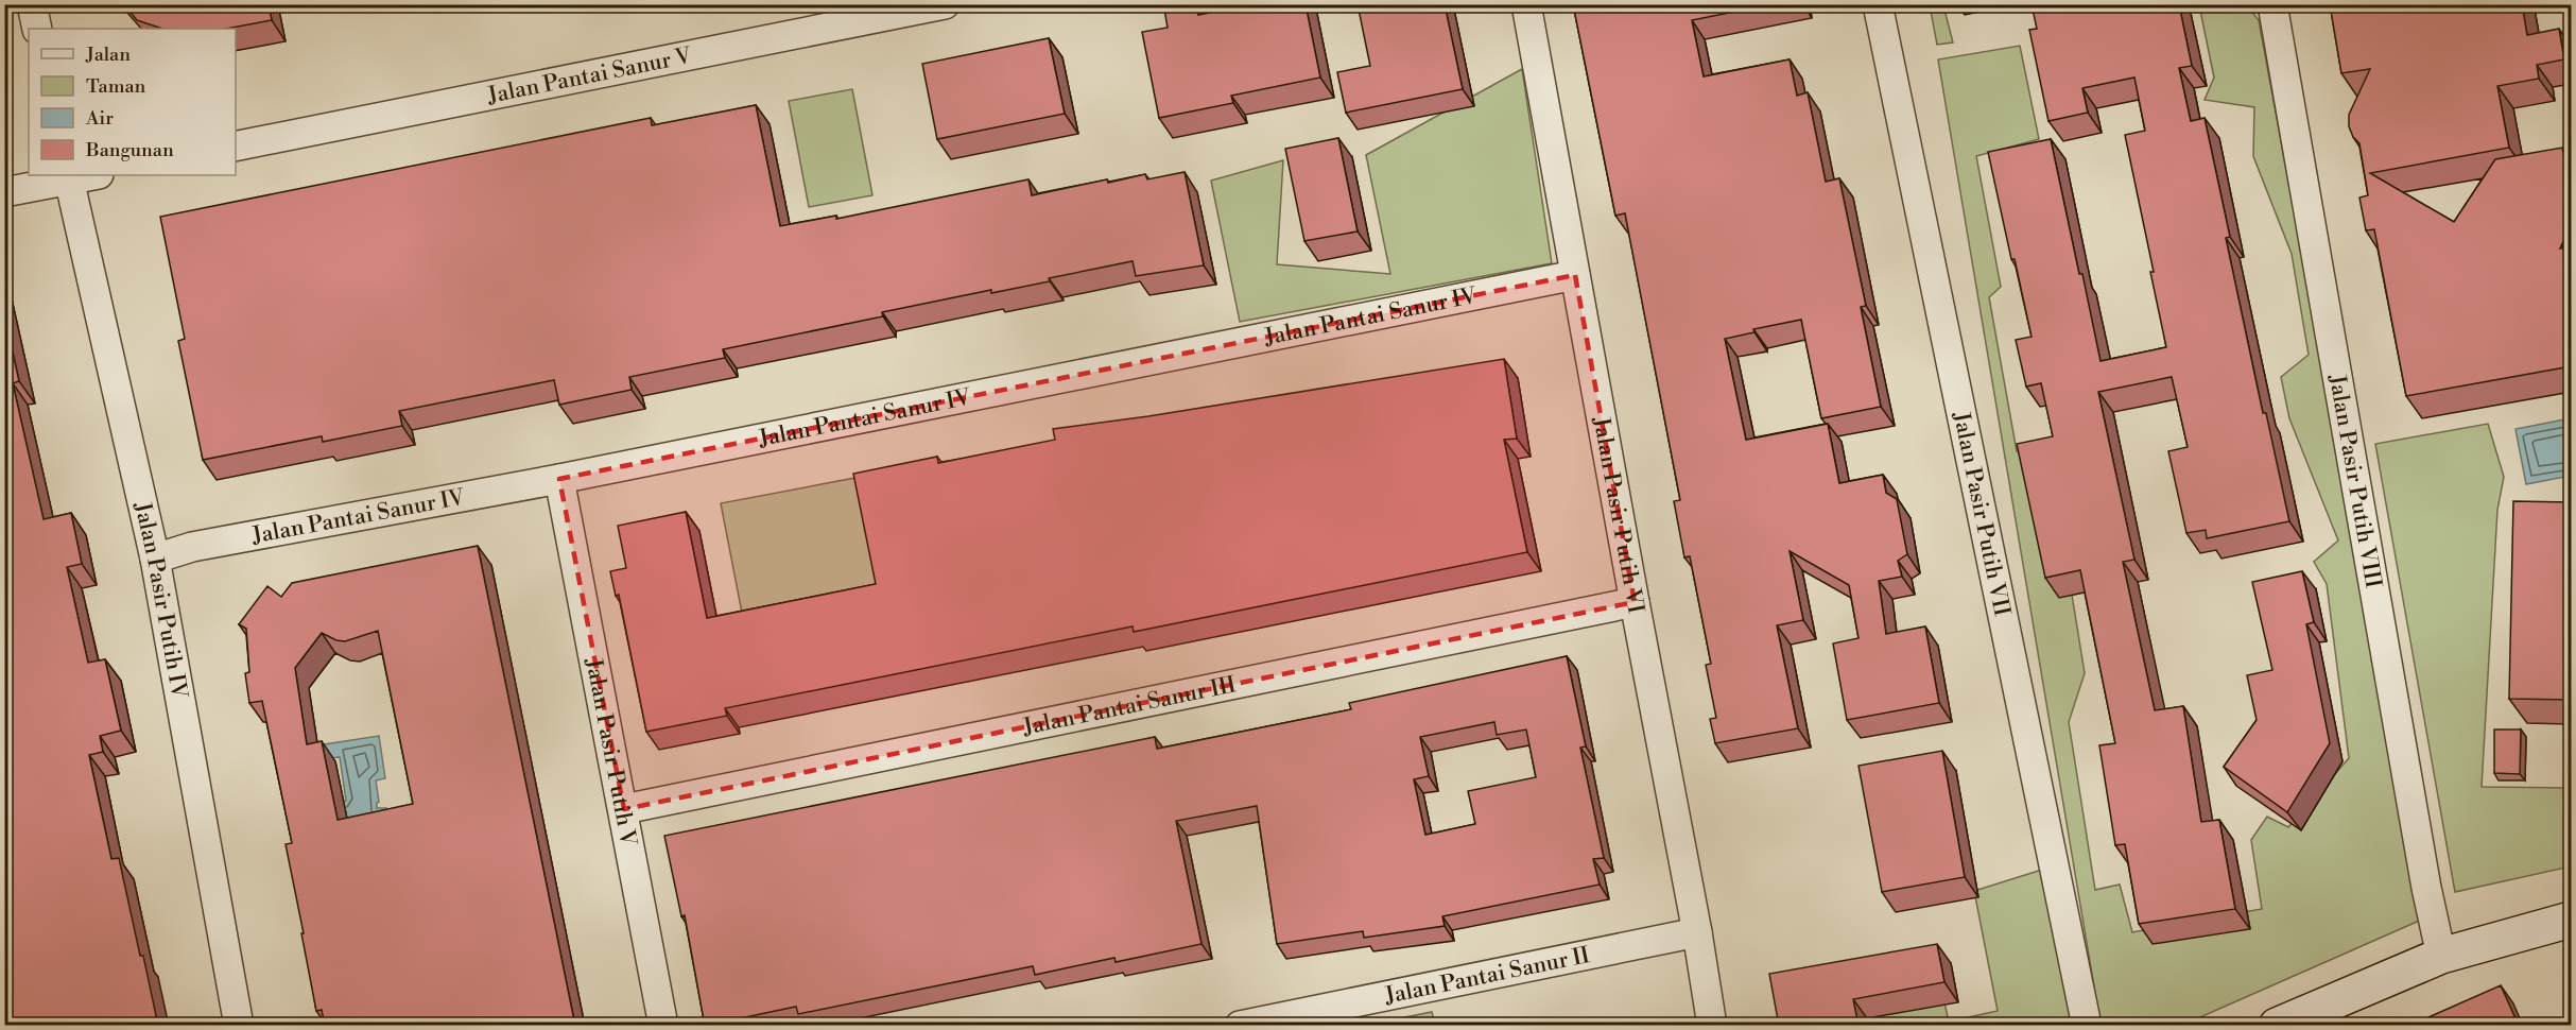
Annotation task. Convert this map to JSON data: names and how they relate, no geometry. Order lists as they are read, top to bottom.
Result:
{
  "streets": {
    "street": [
      "Jalan Pantai Sanur V",
      "Jalan Pantai Sanur IV",
      "Jalan Pasir Putih VIII",
      "Jalan Pasir Putih VI",
      "Jalan Pasir Putih VII",
      "Jalan Pasir Putih IV",
      "Jalan Pantai Sanur III",
      "Jalan Pasir Putih V",
      "Jalan Pantai Sanur II"
    ]
  },
  "crossings": [
    ["Jalan Pantai Sanur IV", "Jalan Pasir Putih VI"],
    ["Jalan Pantai Sanur IV", "Jalan Pasir Putih IV"],
    ["Jalan Pantai Sanur IV", "Jalan Pasir Putih V"],
    ["Jalan Pasir Putih VI", "Jalan Pantai Sanur III"],
    ["Jalan Pasir Putih VI", "Jalan Pantai Sanur II"],
    ["Jalan Pantai Sanur III", "Jalan Pasir Putih V"]
  ],
  "legend": [
    "Jalan",
    "Taman",
    "Air",
    "Bangunan"
  ]
}
